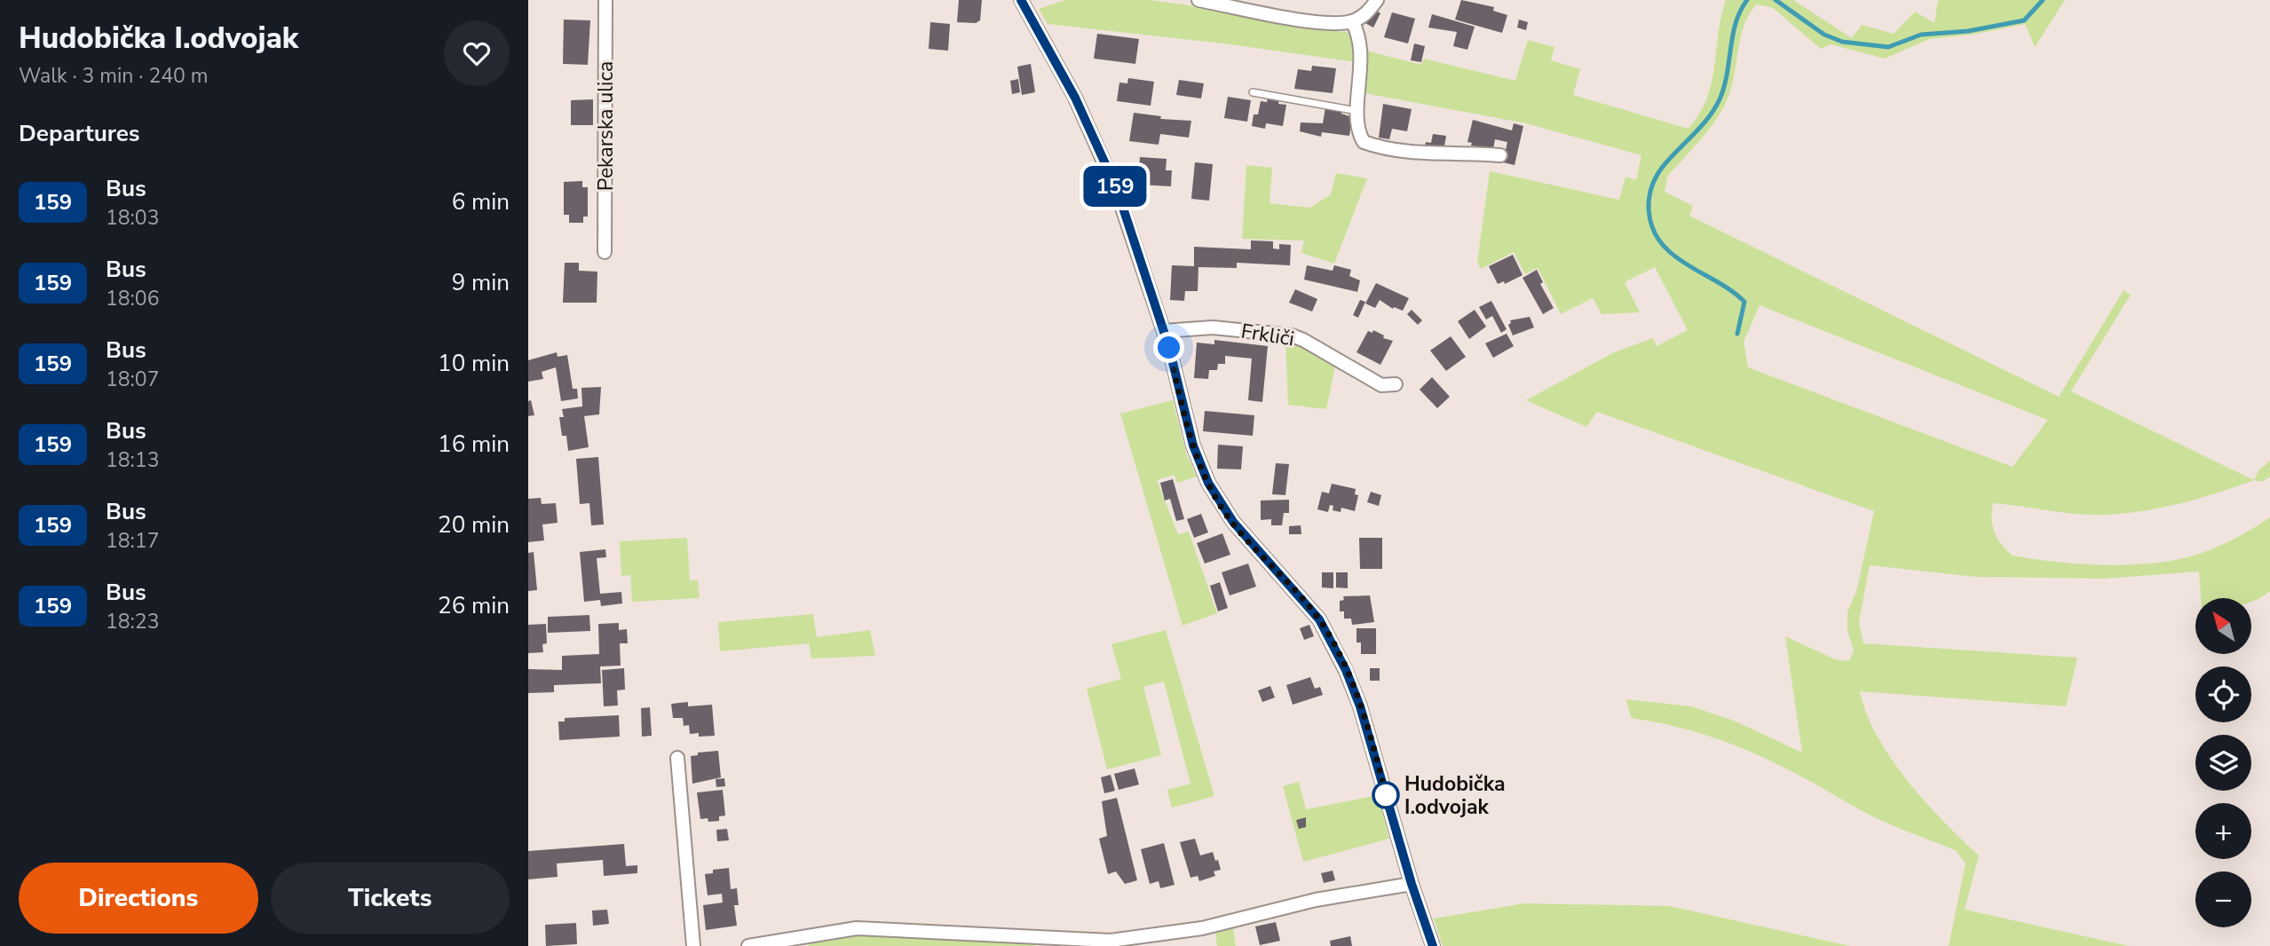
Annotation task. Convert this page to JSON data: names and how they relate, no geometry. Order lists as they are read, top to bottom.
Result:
{
  "streets": {
    "street": ["Pekarska ulica", "Frkliči"]
  },
  "places": ["Hudobička I.odvojak"],
  "lines": ["bus line 159"],
  "north": "top left",
  "page": {
    "heading": [
      ["Hudobička I.odvojak", "Walk · 3 min · 240 m"],
      "Departures"
    ],
    "on_map": "159",
    "list": [
      {
        "mark": "159",
        "name": "Bus",
        "note": "18:03",
        "value": "6 min"
      },
      {
        "mark": "159",
        "name": "Bus",
        "note": "18:06",
        "value": "9 min"
      },
      {
        "mark": "159",
        "name": "Bus",
        "note": "18:07",
        "value": "10 min"
      },
      {
        "mark": "159",
        "name": "Bus",
        "note": "18:13",
        "value": "16 min"
      },
      {
        "mark": "159",
        "name": "Bus",
        "note": "18:17",
        "value": "20 min"
      },
      {
        "mark": "159",
        "name": "Bus",
        "note": "18:23",
        "value": "26 min"
      }
    ],
    "map_buttons": ["+", "−"],
    "buttons": ["Directions", "Tickets"]
  }
}
